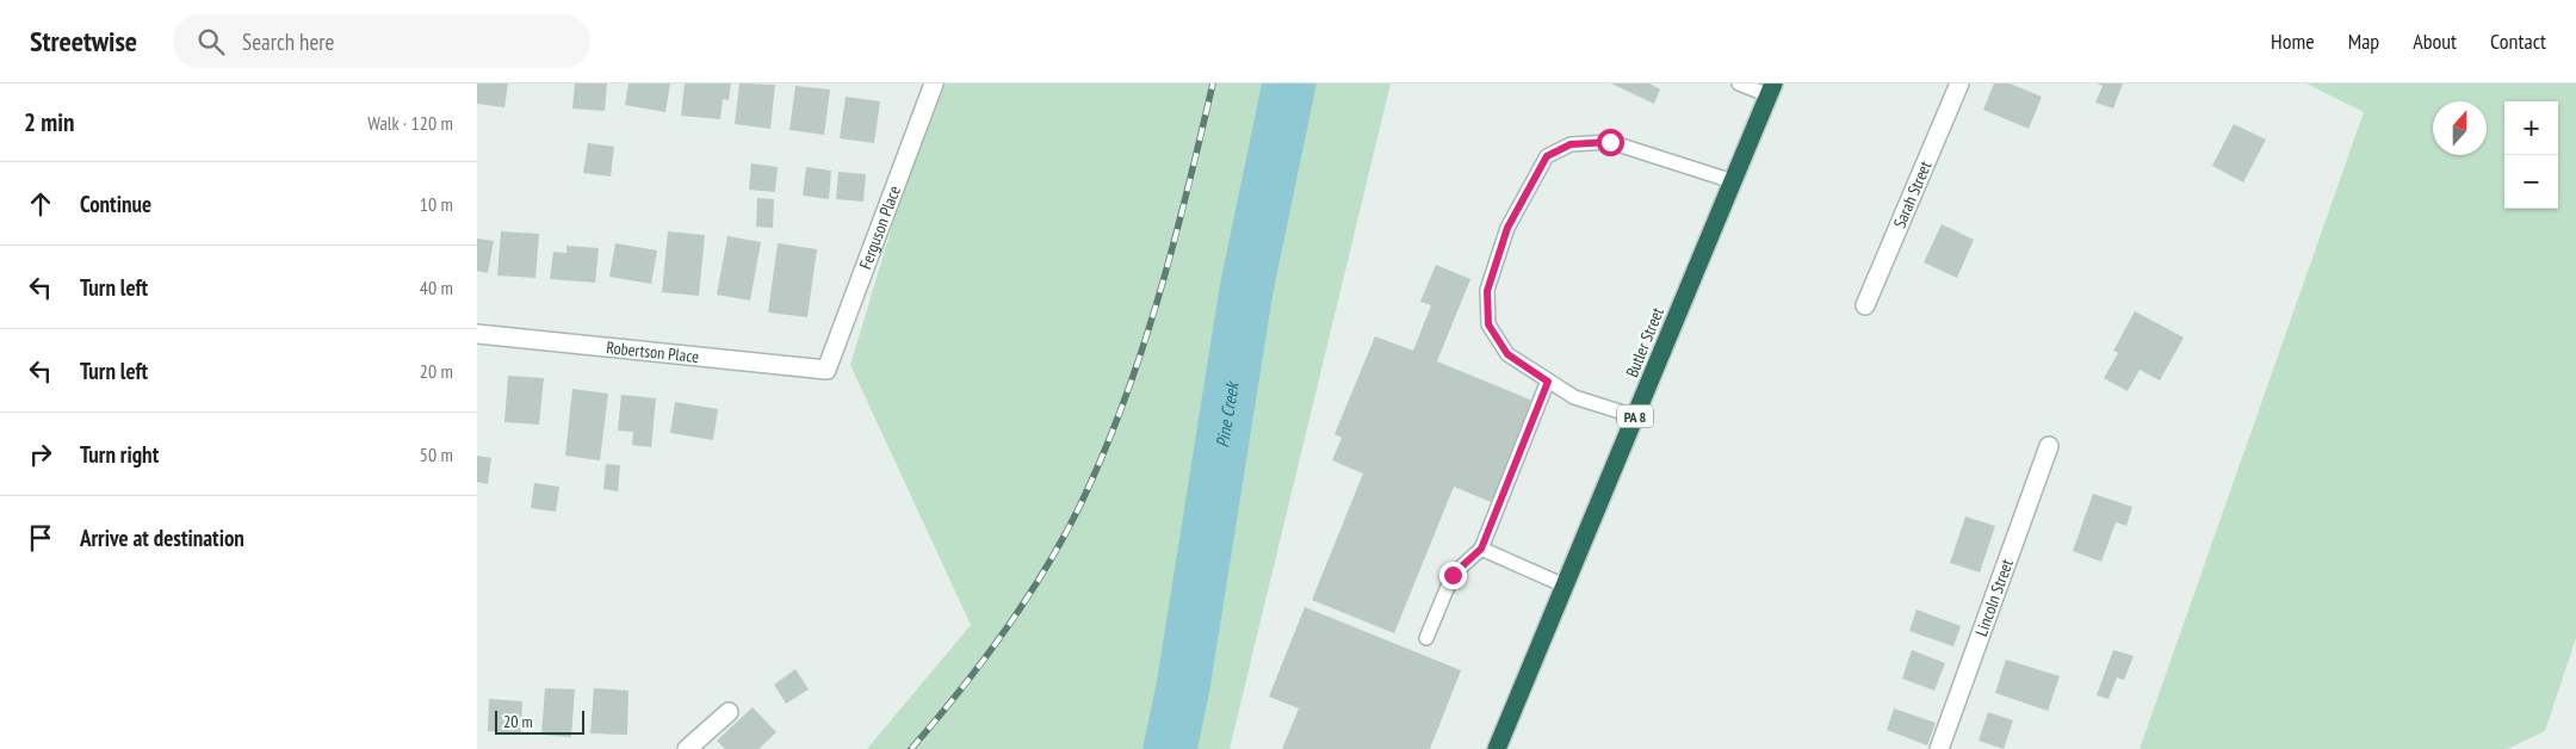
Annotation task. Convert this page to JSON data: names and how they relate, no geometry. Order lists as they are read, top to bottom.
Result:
{
  "streets": {
    "highway": ["Butler Street", "PA 8"],
    "street": [
      "Sarah Street",
      "Ferguson Place",
      "Robertson Place",
      "Lincoln Street"
    ]
  },
  "crossings": [
    ["Ferguson Place", "Robertson Place"]
  ],
  "water": ["Pine Creek"],
  "scale_bar": "20 m",
  "north": "top",
  "page": {
    "header": "Streetwise",
    "search": "Search here",
    "nav": [
      "Home",
      "Map",
      "About",
      "Contact"
    ],
    "heading": ["2 min", "Walk · 120 m"],
    "map_buttons": ["+", "−"],
    "list": [
      ["Continue", "10 m"],
      ["Turn left", "40 m"],
      ["Turn left", "20 m"],
      ["Turn right", "50 m"],
      "Arrive at destination"
    ],
    "scale": "20 m"
  }
}
